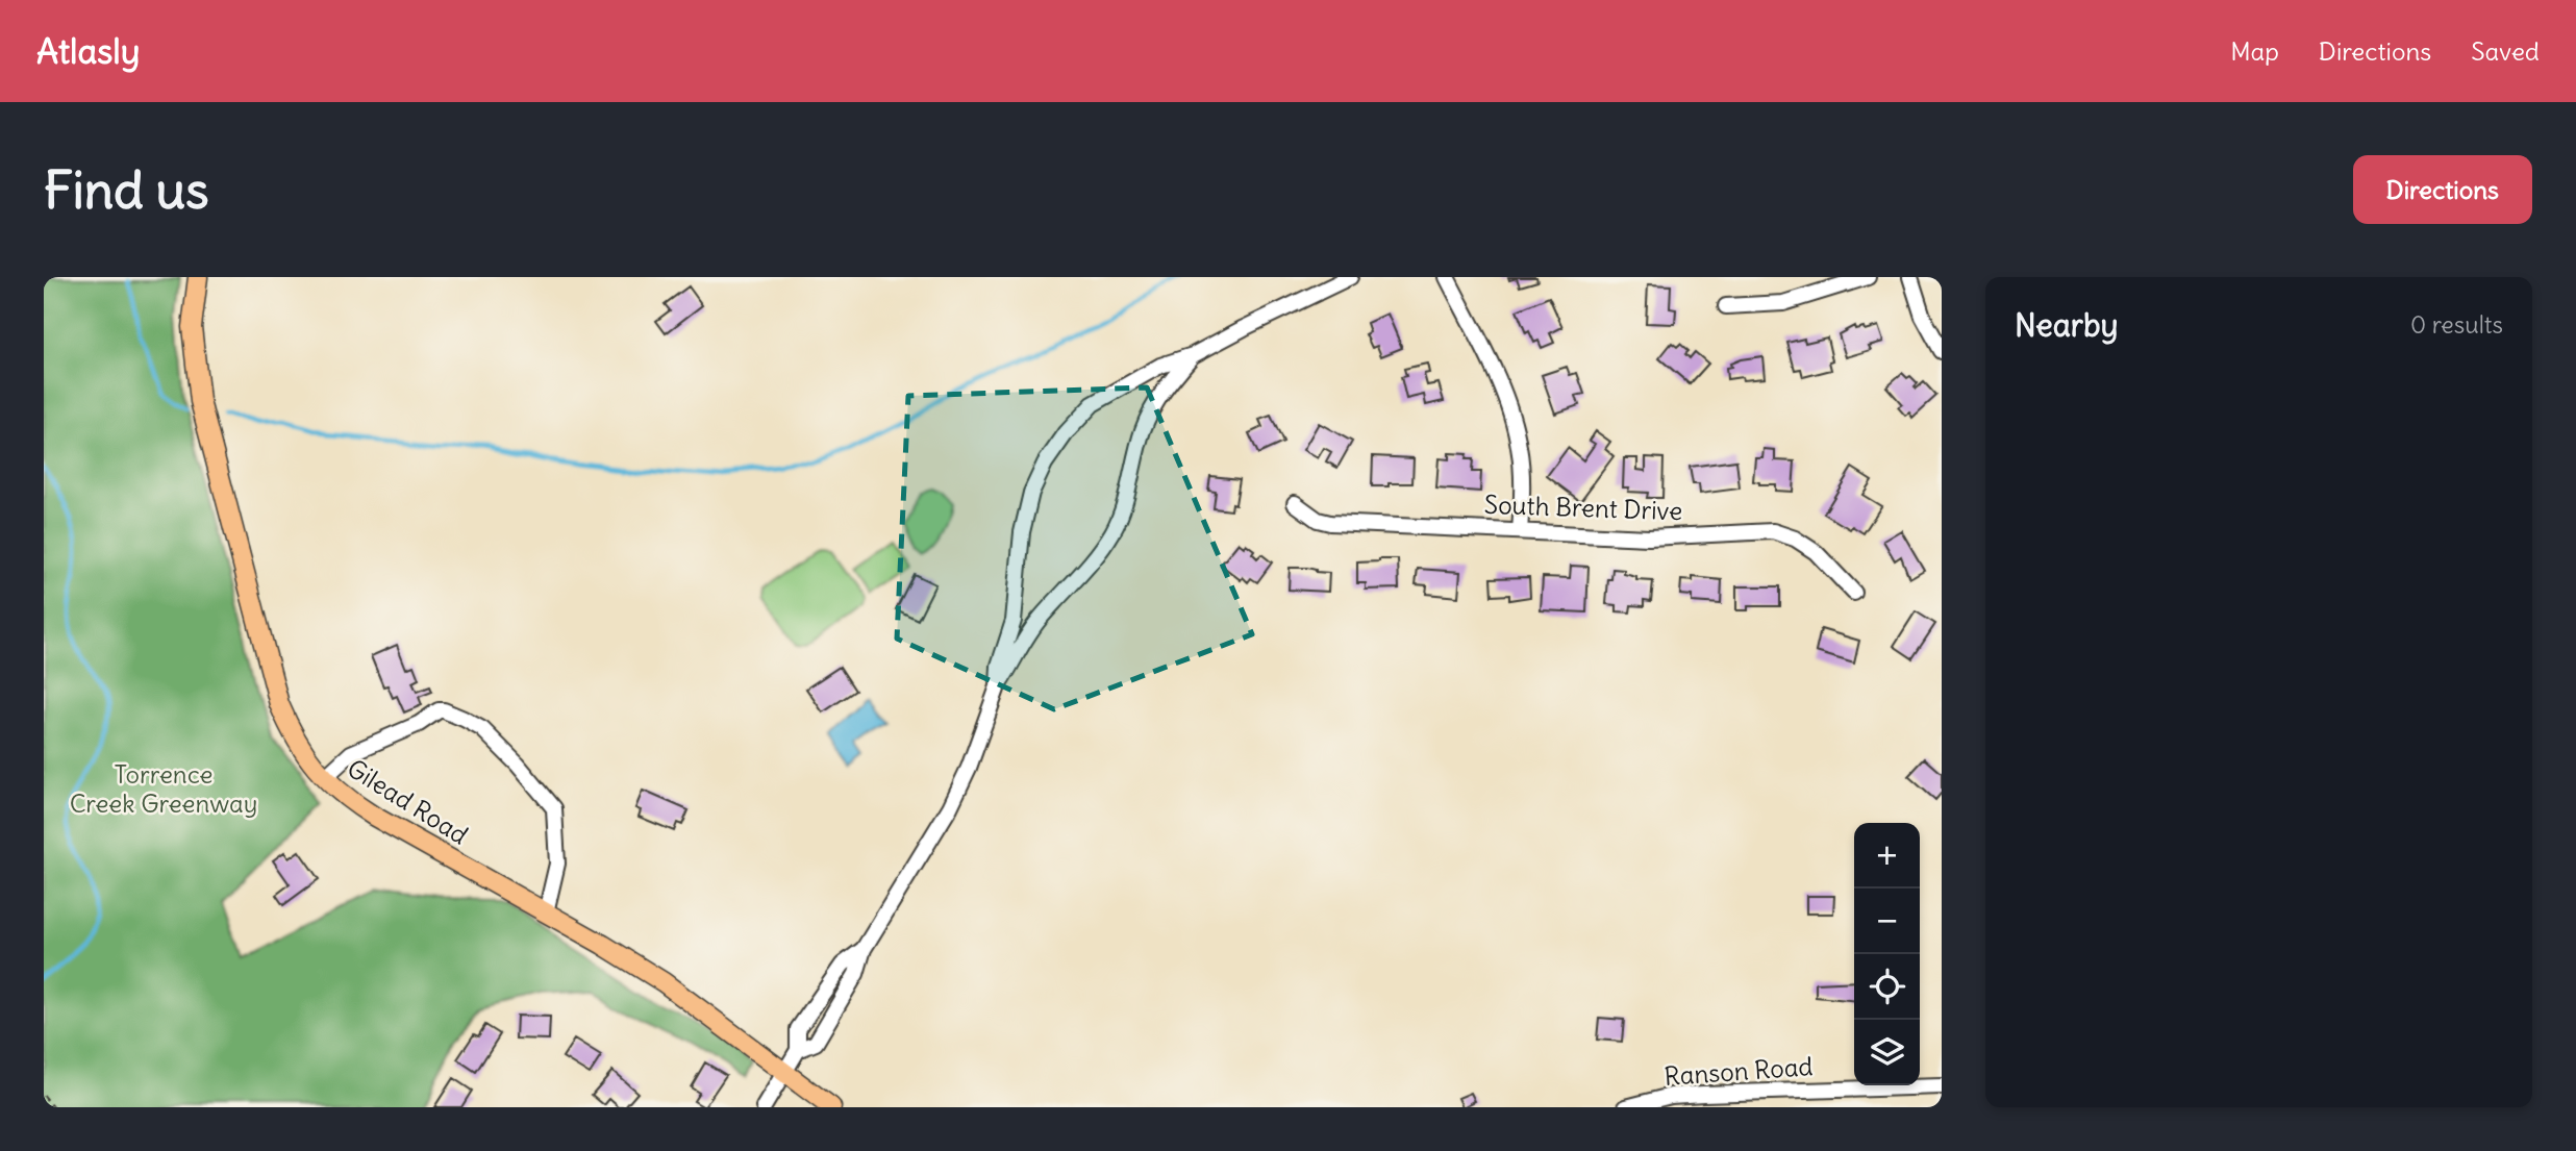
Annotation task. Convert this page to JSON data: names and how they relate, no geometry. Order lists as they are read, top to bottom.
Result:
{
  "streets": {
    "main road": ["Gilead Road"],
    "street": ["South Brent Drive", "Ranson Road"]
  },
  "parks": ["Torrence Creek Greenway"],
  "page": {
    "header": "Atlasly",
    "nav": ["Map", "Directions", "Saved"],
    "buttons": "Directions",
    "title": "Find us",
    "heading": ["Nearby", "0 results"],
    "map_buttons": ["+", "−"]
  }
}
